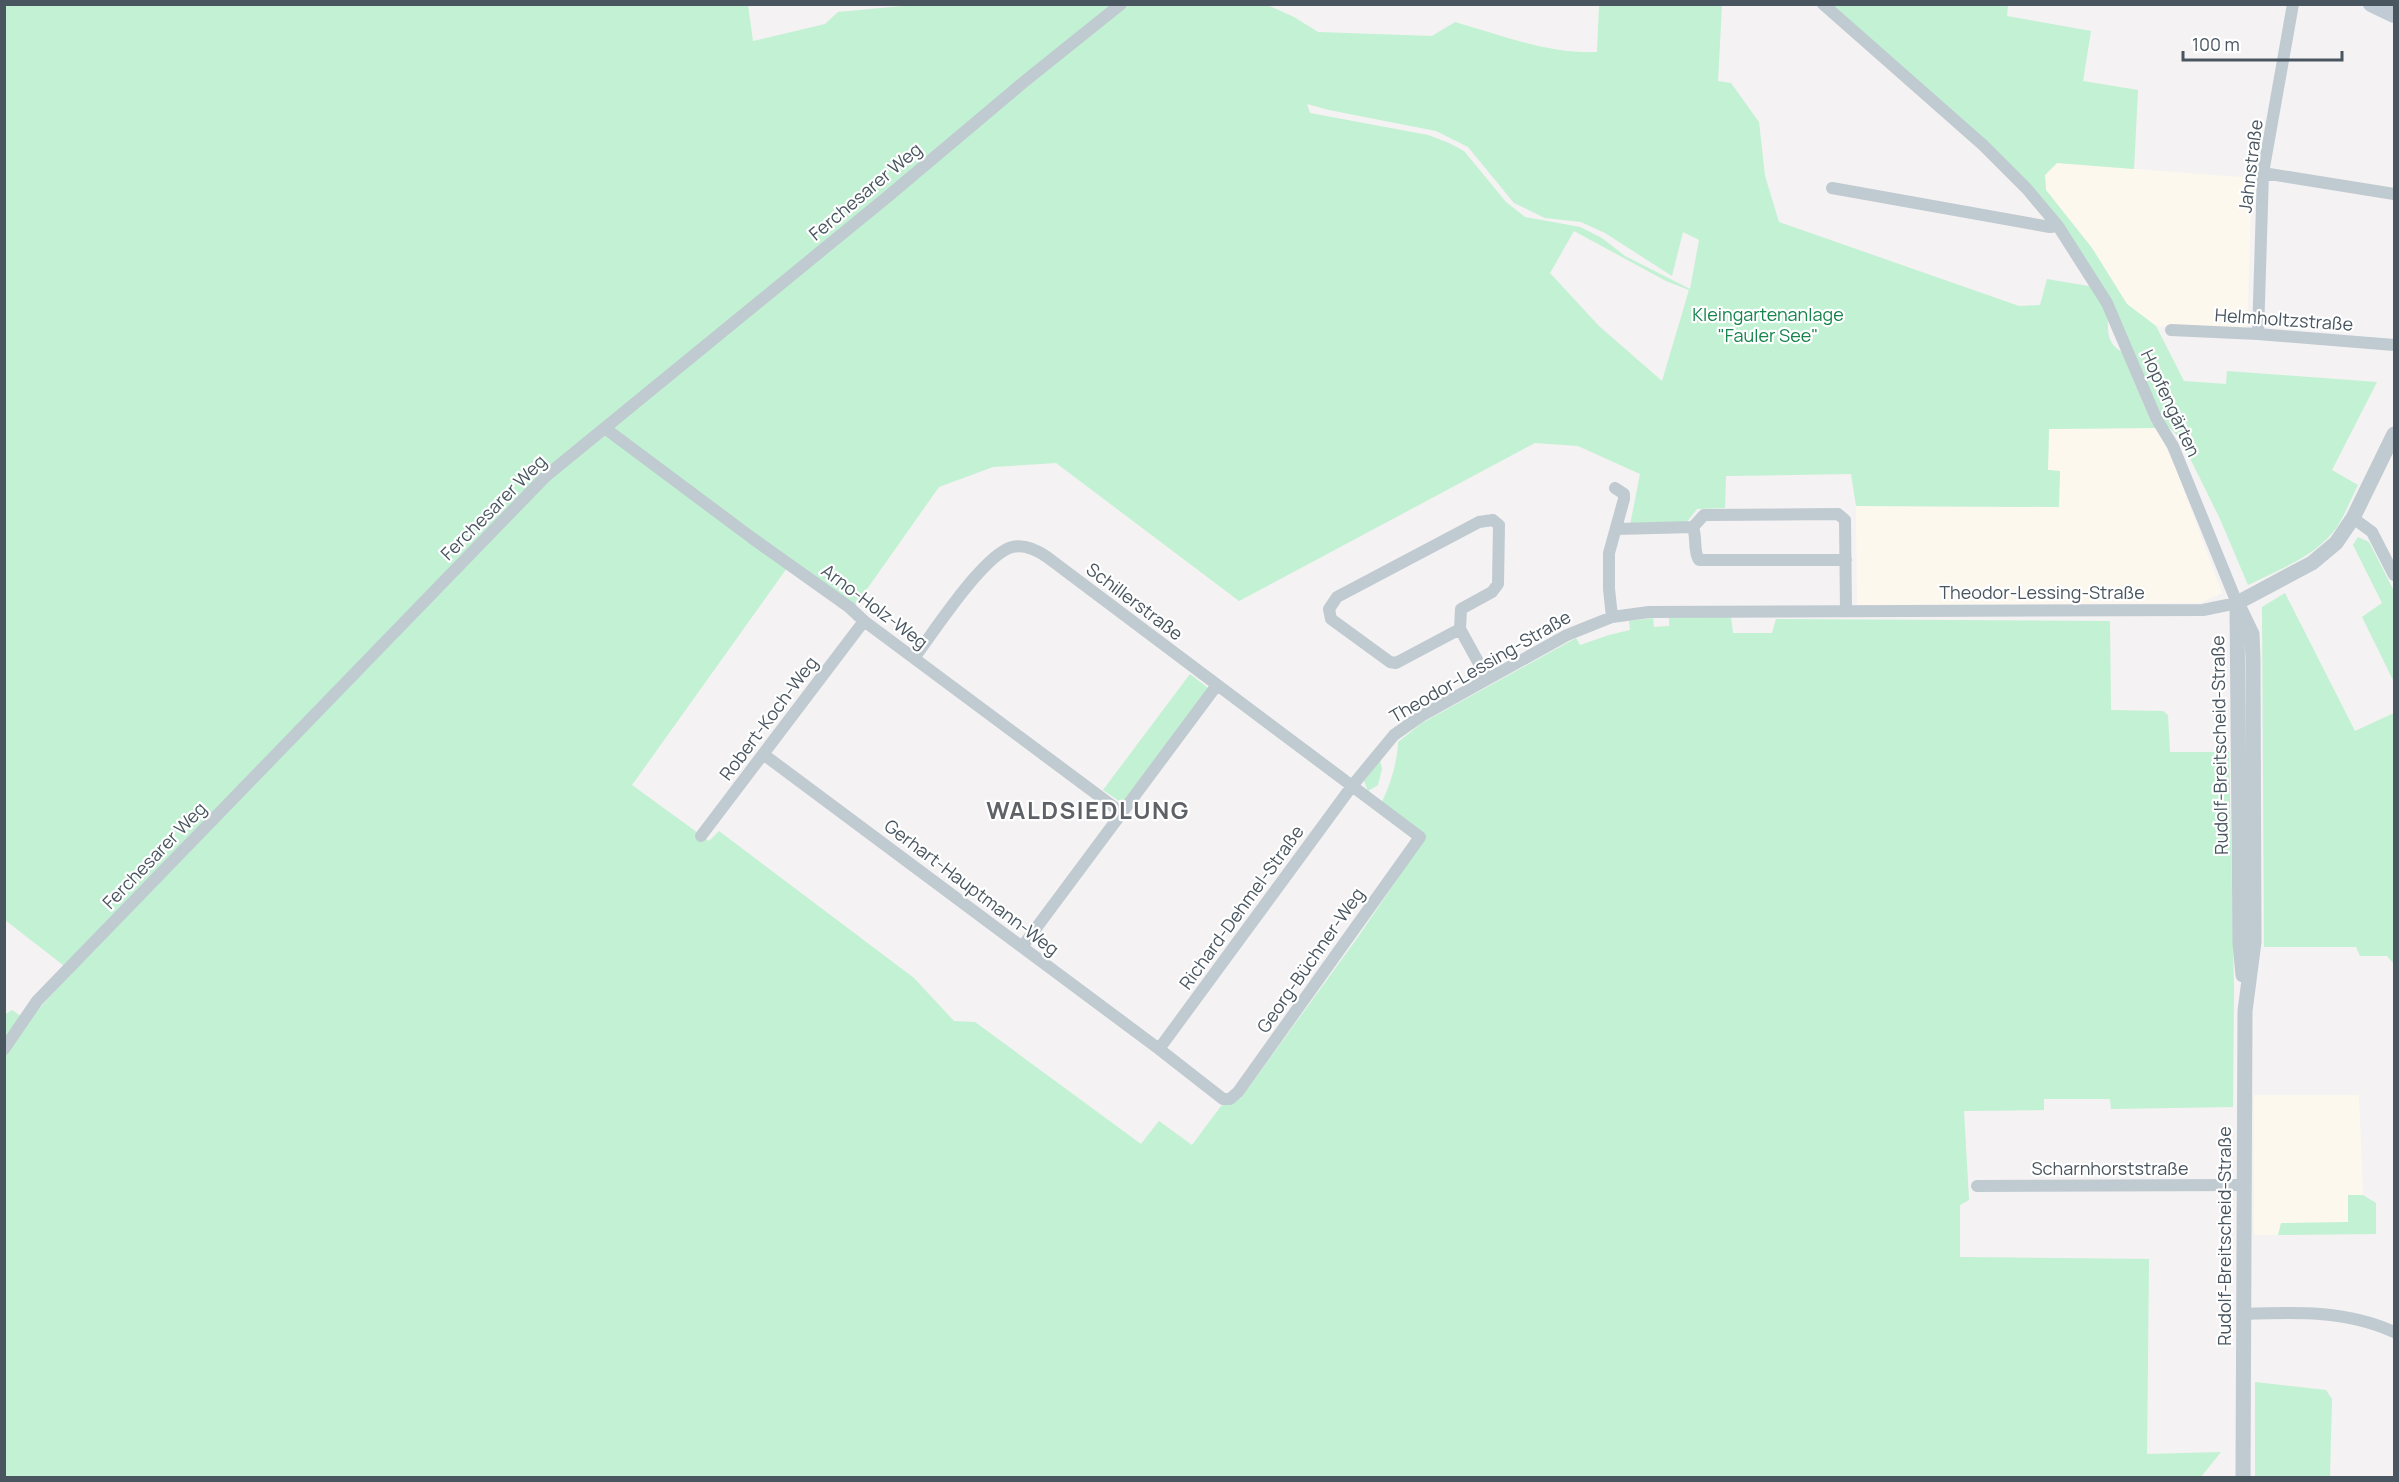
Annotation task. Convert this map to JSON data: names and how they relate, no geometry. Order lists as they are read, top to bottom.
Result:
{
  "streets": {
    "street": [
      "Jahnstraße",
      "Ferchesarer Weg",
      "Helmholtzstraße",
      "Hopfengärten",
      "Theodor-Lessing-Straße",
      "Schillerstraße",
      "Arno-Holz-Weg",
      "Robert-Koch-Weg",
      "Rudolf-Breitscheid-Straße",
      "Gerhart-Hauptmann-Weg",
      "Richard-Dehmel-Straße",
      "Georg-Büchner-Weg",
      "Scharnhorststraße"
    ]
  },
  "crossings": [
    ["Jahnstraße", "Helmholtzstraße"],
    ["Ferchesarer Weg", "Arno-Holz-Weg"],
    ["Hopfengärten", "Theodor-Lessing-Straße"],
    ["Hopfengärten", "Rudolf-Breitscheid-Straße"],
    ["Theodor-Lessing-Straße", "Schillerstraße"],
    ["Theodor-Lessing-Straße", "Rudolf-Breitscheid-Straße"],
    ["Theodor-Lessing-Straße", "Richard-Dehmel-Straße"],
    ["Theodor-Lessing-Straße", "Georg-Büchner-Weg"],
    ["Schillerstraße", "Arno-Holz-Weg"],
    ["Schillerstraße", "Richard-Dehmel-Straße"],
    ["Schillerstraße", "Georg-Büchner-Weg"],
    ["Arno-Holz-Weg", "Robert-Koch-Weg"],
    ["Robert-Koch-Weg", "Gerhart-Hauptmann-Weg"],
    ["Rudolf-Breitscheid-Straße", "Scharnhorststraße"],
    ["Gerhart-Hauptmann-Weg", "Richard-Dehmel-Straße"],
    ["Gerhart-Hauptmann-Weg", "Georg-Büchner-Weg"],
    ["Richard-Dehmel-Straße", "Georg-Büchner-Weg"]
  ],
  "districts": ["WALDSIEDLUNG"],
  "parks": ["Kleingartenanlage \"Fauler See\""],
  "scale_bar": "100 m"
}
